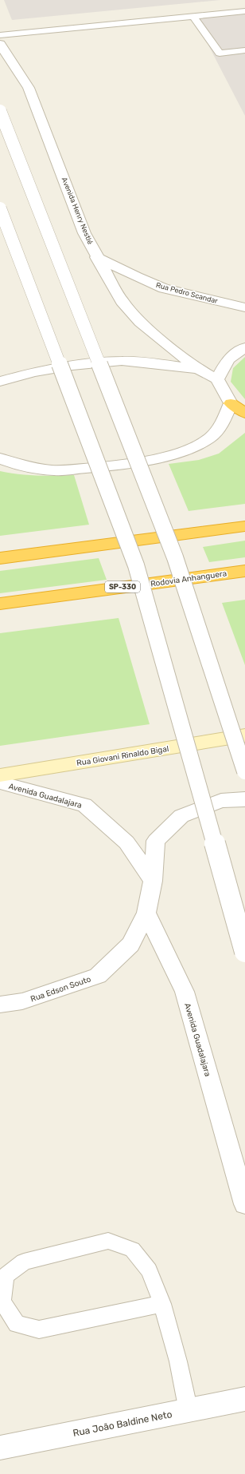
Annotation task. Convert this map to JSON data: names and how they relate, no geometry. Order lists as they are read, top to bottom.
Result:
{
  "streets": {
    "highway": ["Rodovia Anhanguera", "SP-330"],
    "main road": ["Rua Giovani Rinaldo Bigal"],
    "street": [
      "Avenida Henry Nestlé",
      "Rua Pedro Scandar",
      "Avenida Guadalajara",
      "Rua Edson Souto",
      "Rua João Baldine Neto"
    ]
  },
  "crossings": [
    ["Avenida Henry Nestlé", "Rua Pedro Scandar"],
    ["Avenida Guadalajara", "Rua Edson Souto"]
  ]
}
